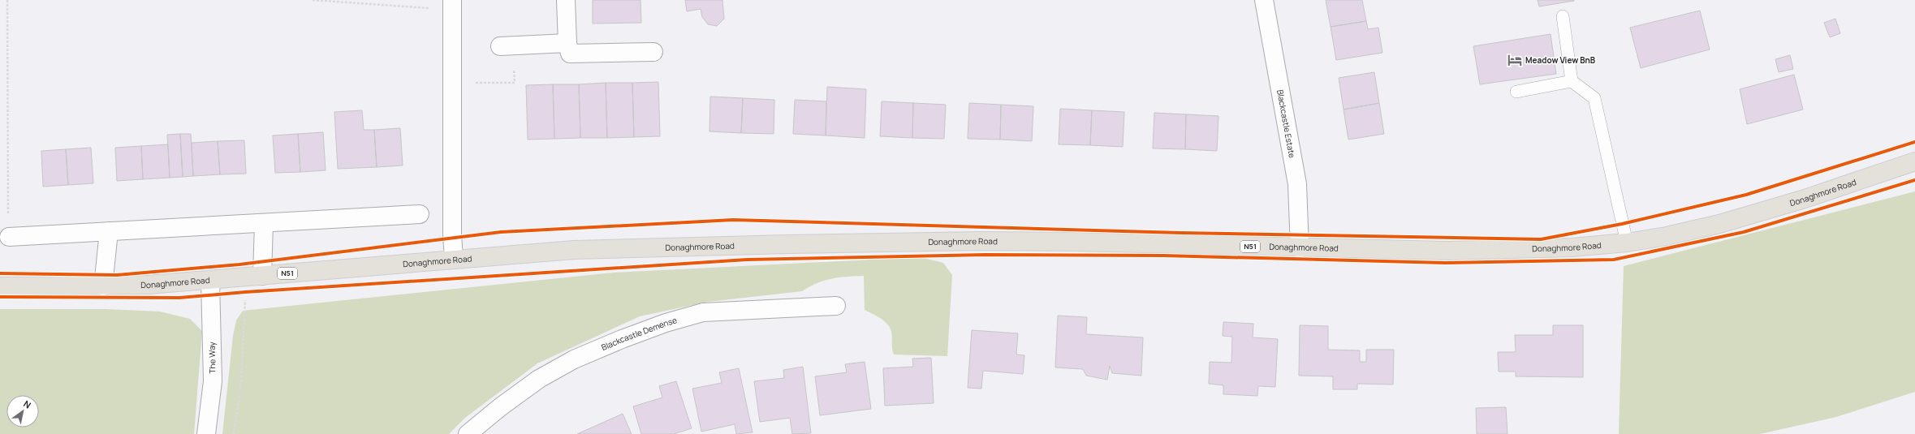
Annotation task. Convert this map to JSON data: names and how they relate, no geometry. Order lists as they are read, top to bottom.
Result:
{
  "streets": {
    "main road": ["Donaghmore Road", "N51"],
    "street": ["Blackcastle Estate", "Blackcastle Demense", "The Way"]
  },
  "crossings": [
    ["Blackcastle Estate", "Donaghmore Road"],
    ["Donaghmore Road", "The Way"]
  ],
  "places": {
    "hotel": ["Meadow View BnB"]
  },
  "north": "top right"
}
